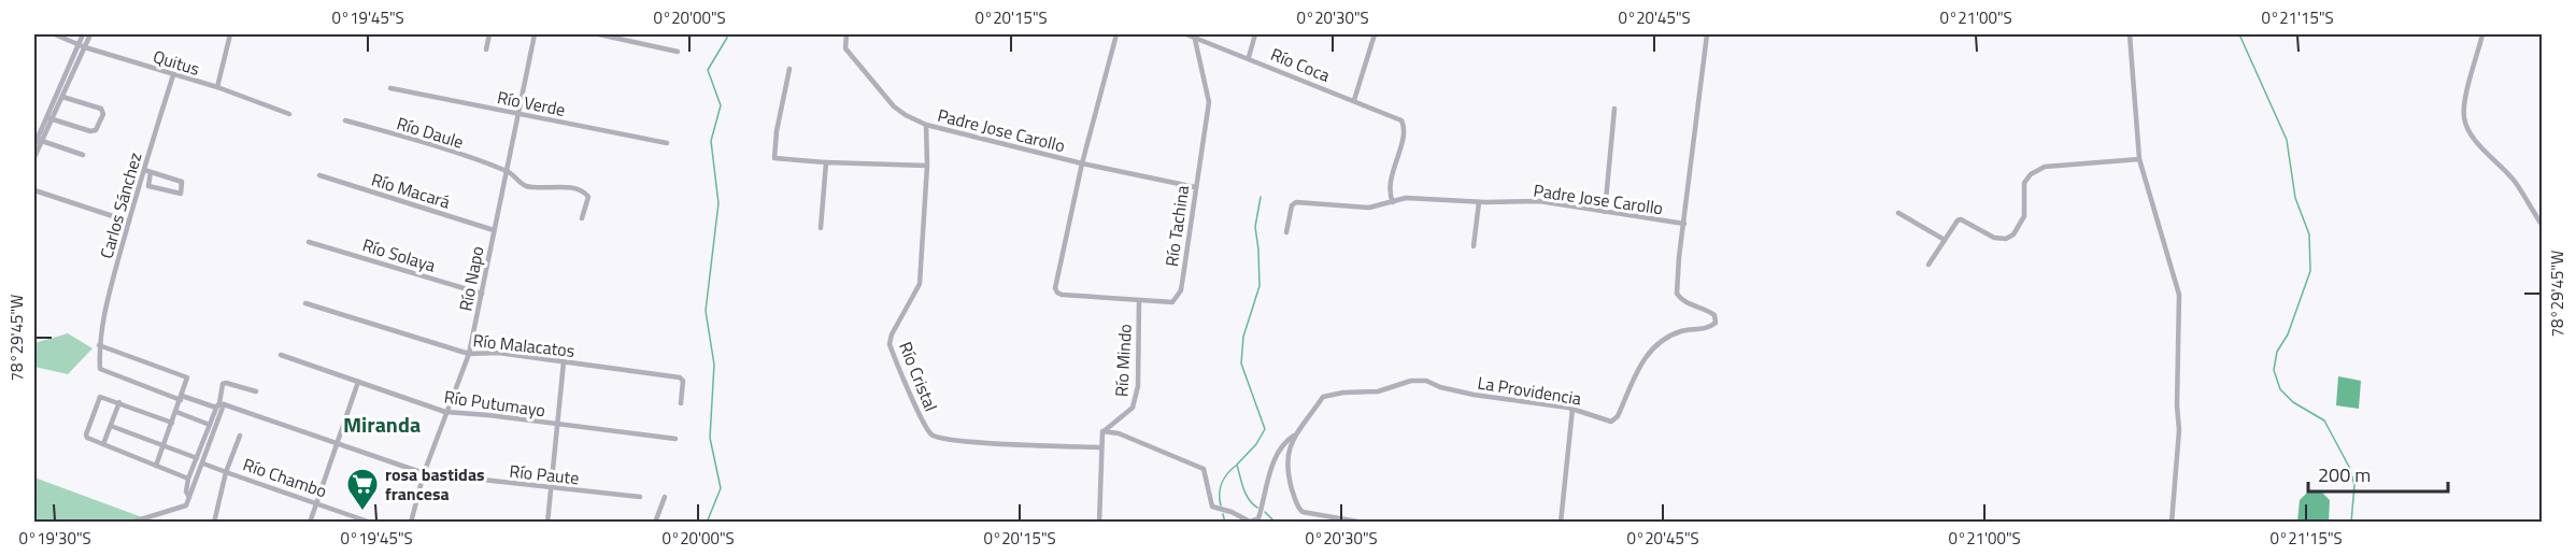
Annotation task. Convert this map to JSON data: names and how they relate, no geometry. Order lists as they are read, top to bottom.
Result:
{
  "streets": {
    "street": [
      "Quitus",
      "Río Coca",
      "Río Verde",
      "Padre Jose Carollo",
      "Río Daule",
      "Río Macará",
      "Carlos Sánchez",
      "Río Tachina",
      "Río Solaya",
      "Río Napo",
      "Río Malacatos",
      "Río Mindo",
      "Río Cristal",
      "La Providencia",
      "Río Putumayo",
      "Río Paute",
      "Río Chambo"
    ]
  },
  "crossings": [
    ["Quitus", "Carlos Sánchez"],
    ["Río Coca", "Padre Jose Carollo"],
    ["Río Coca", "Río Tachina"],
    ["Río Verde", "Río Napo"],
    ["Padre Jose Carollo", "Río Tachina"],
    ["Padre Jose Carollo", "Río Cristal"],
    ["Padre Jose Carollo", "La Providencia"],
    ["Río Daule", "Río Napo"],
    ["Río Macará", "Río Napo"],
    ["Carlos Sánchez", "Río Paute"],
    ["Río Tachina", "Río Mindo"],
    ["Río Solaya", "Río Napo"],
    ["Río Napo", "Río Malacatos"],
    ["Río Napo", "Río Putumayo"],
    ["Río Napo", "Río Paute"]
  ],
  "districts": ["Miranda"],
  "places": {
    "supermarket": ["rosa bastidas francesa"]
  },
  "scale_bar": "200 m",
  "coordinates": [
    "0°19'45\"S",
    "0°20'00\"S",
    "0°20'15\"S",
    "0°20'30\"S",
    "0°20'45\"S",
    "0°21'00\"S",
    "0°21'15\"S",
    "78°29'45\"W",
    "0°19'30\"S"
  ]
}
